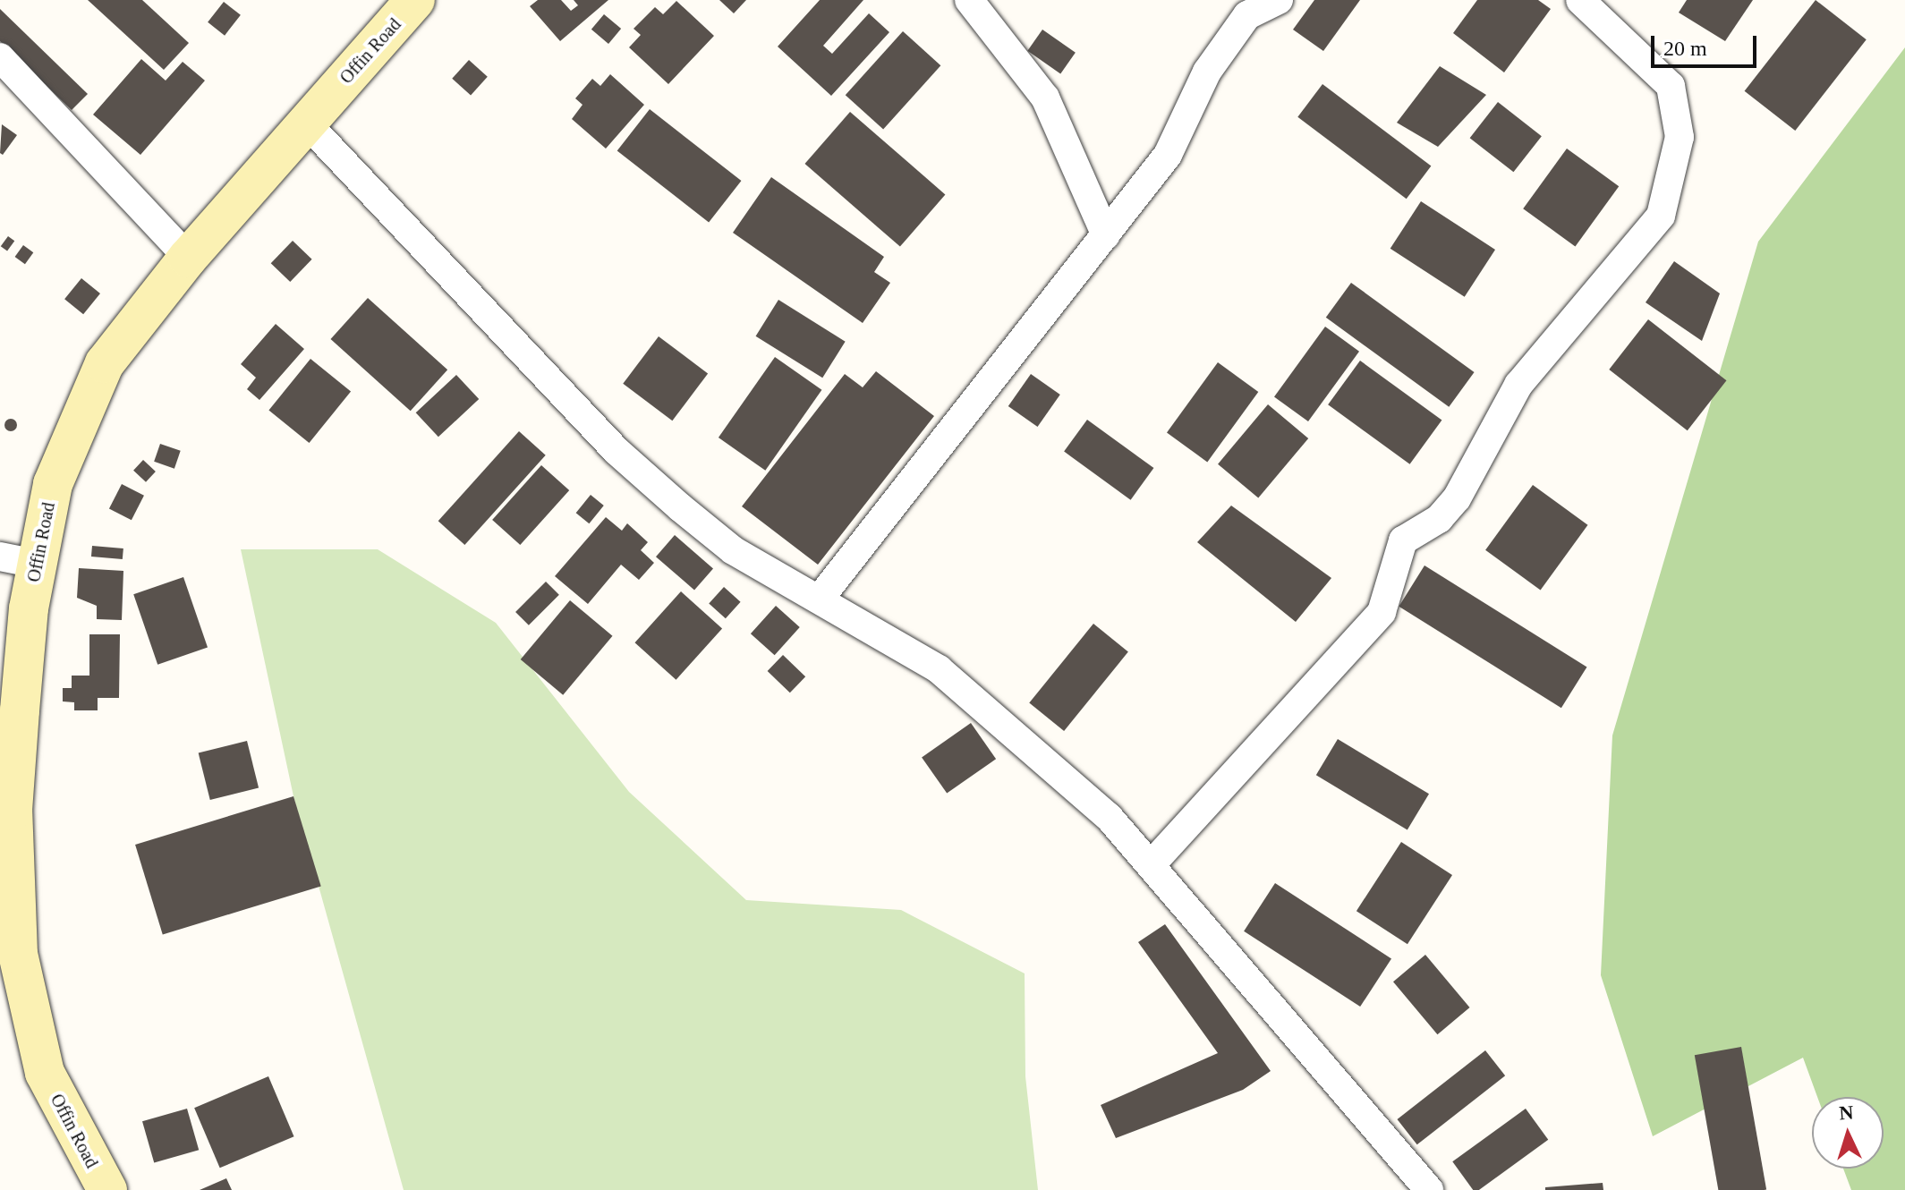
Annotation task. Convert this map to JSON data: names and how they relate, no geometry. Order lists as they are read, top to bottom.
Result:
{
  "streets": {
    "street": ["Offin Road"]
  },
  "scale_bar": "20 m",
  "north": "top"
}
